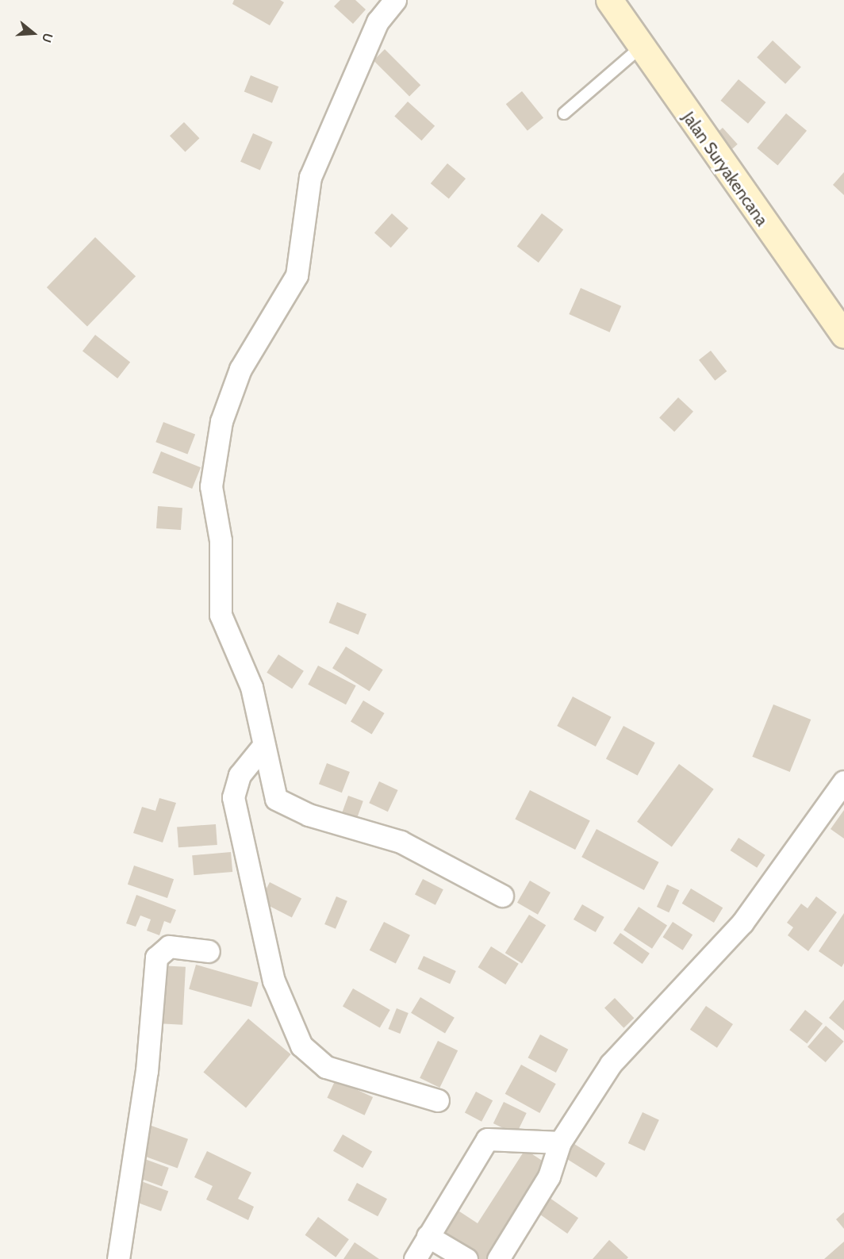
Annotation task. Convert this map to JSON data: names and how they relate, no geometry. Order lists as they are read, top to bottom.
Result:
{
  "streets": {
    "street": ["Jalan Suryakencana"]
  },
  "north": "right"
}
